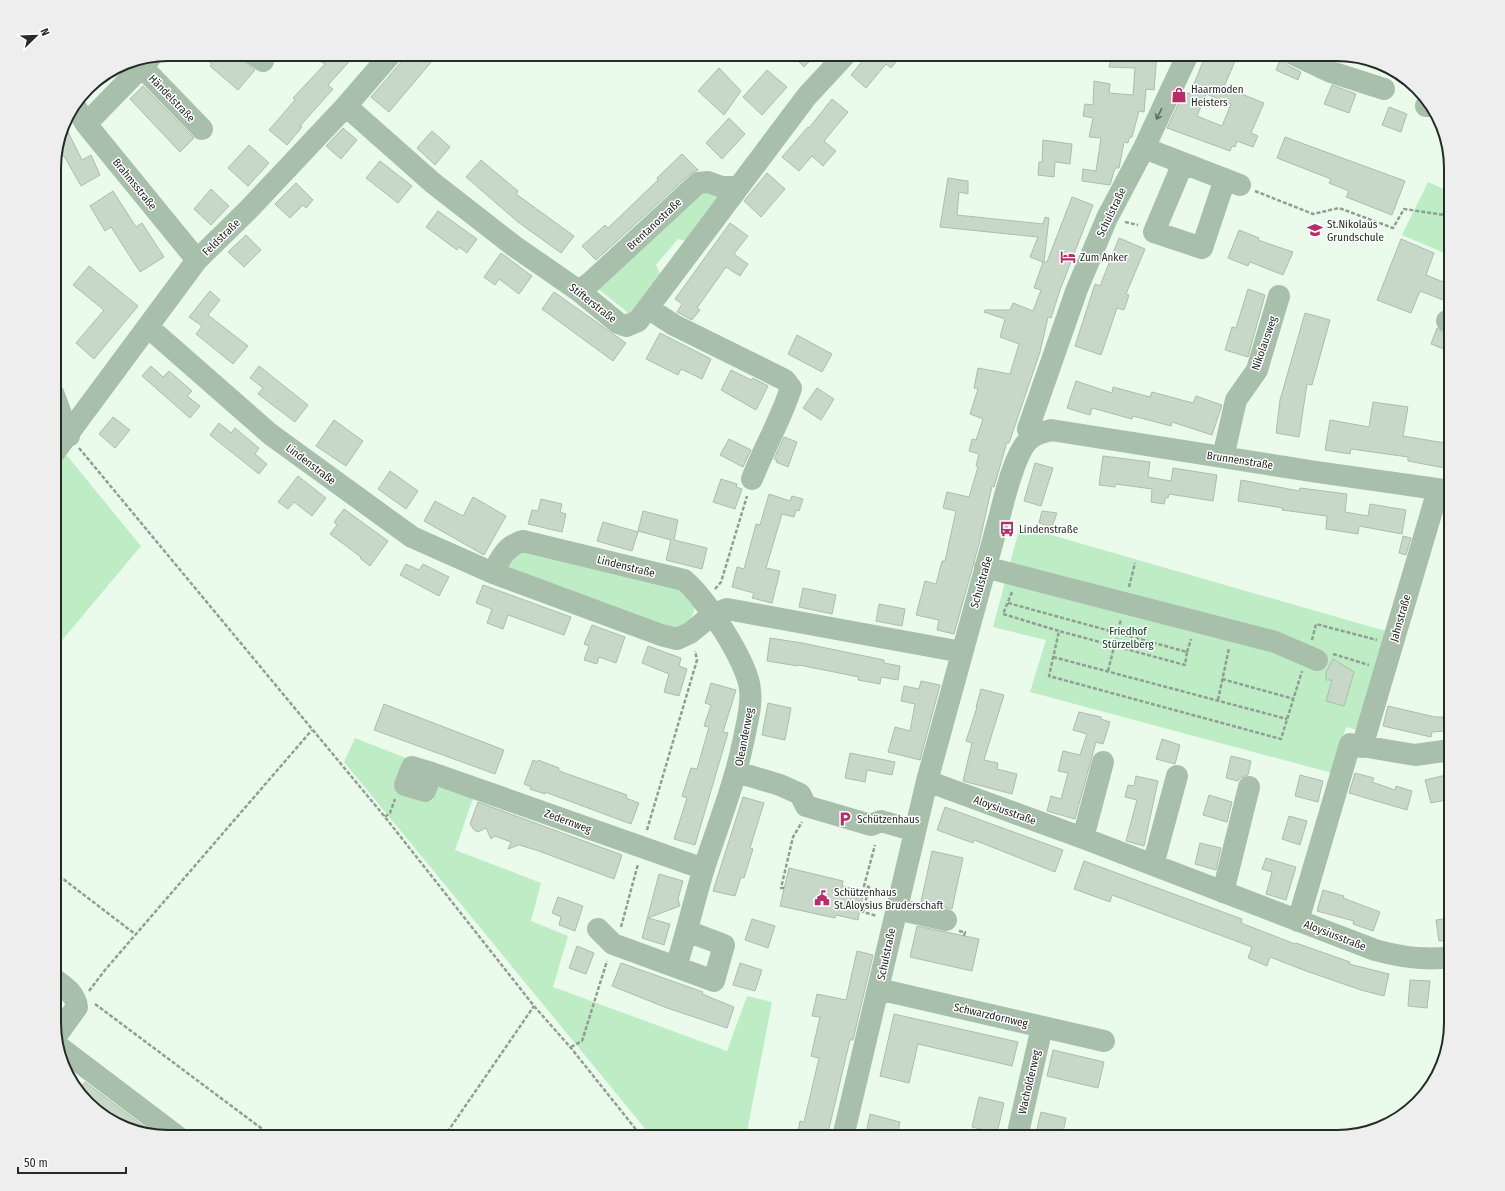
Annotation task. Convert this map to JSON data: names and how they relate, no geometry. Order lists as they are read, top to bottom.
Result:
{
  "streets": {
    "street": [
      "Händelstraße",
      "Brahmsstraße",
      "Schulstraße",
      "Brentanostraße",
      "Feldstraße",
      "Stifterstraße",
      "Nikolausweg",
      "Brunnenstraße",
      "Lindenstraße",
      "Jahnstraße",
      "Oleanderweg",
      "Aloysiusstraße",
      "Zedernweg",
      "Schwarzdornweg",
      "Wacholderweg"
    ]
  },
  "crossings": [
    ["Händelstraße", "Brahmsstraße"],
    ["Brahmsstraße", "Feldstraße"],
    ["Schulstraße", "Brunnenstraße"],
    ["Schulstraße", "Lindenstraße"],
    ["Schulstraße", "Aloysiusstraße"],
    ["Schulstraße", "Schwarzdornweg"],
    ["Brentanostraße", "Stifterstraße"],
    ["Feldstraße", "Stifterstraße"],
    ["Feldstraße", "Lindenstraße"],
    ["Nikolausweg", "Brunnenstraße"],
    ["Brunnenstraße", "Jahnstraße"],
    ["Lindenstraße", "Oleanderweg"],
    ["Oleanderweg", "Zedernweg"],
    ["Schwarzdornweg", "Wacholderweg"]
  ],
  "parks": ["Friedhof Stürzelberg"],
  "places": {
    "shop": ["Haarmoden Heisters"],
    "school or university": ["St.Nikolaus Grundschule"],
    "hotel": ["Zum Anker"],
    "bus stop": ["Lindenstraße"],
    "parking": ["Schützenhaus"],
    "public building": ["Schützenhaus St.Aloysius Bruderschaft"]
  },
  "scale_bar": "50 m",
  "north": "top right"
}
